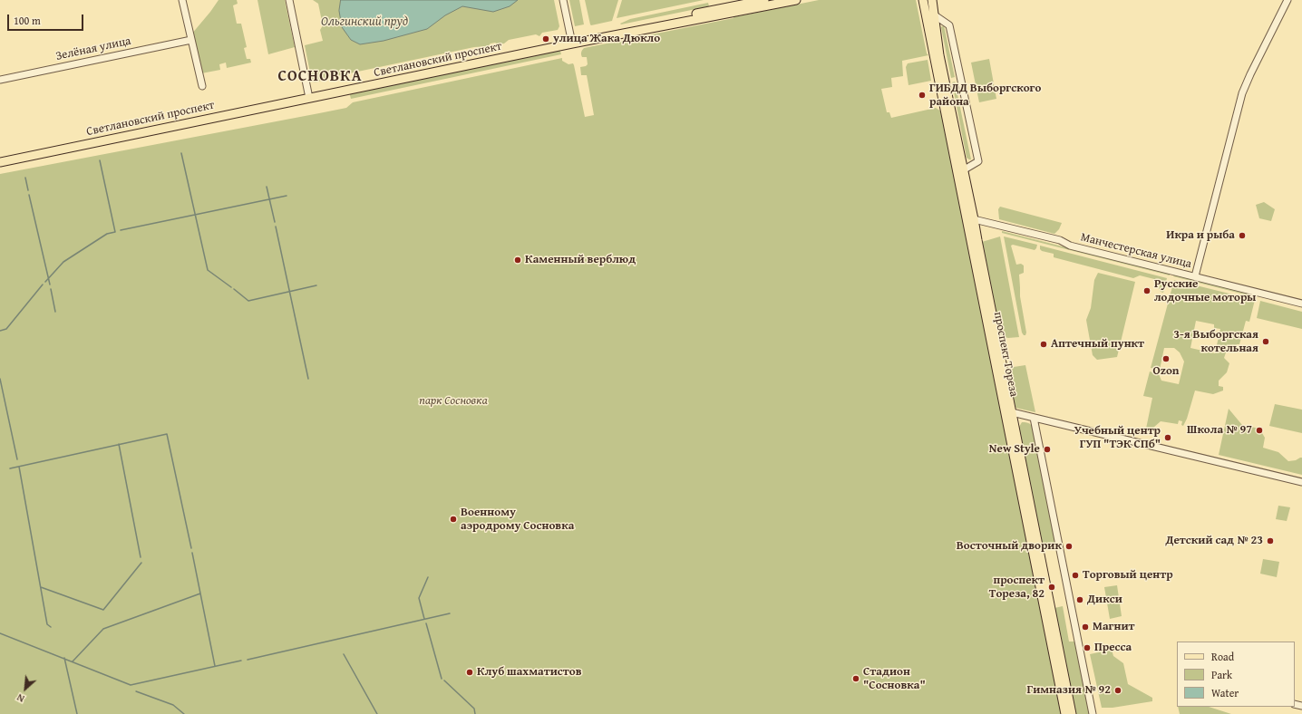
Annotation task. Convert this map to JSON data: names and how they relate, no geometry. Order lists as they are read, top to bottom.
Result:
{
  "streets": {
    "main road": ["Светлановский проспект", "проспект Тореза"],
    "street": ["Зелёная улица", "Манчестерская улица"]
  },
  "crossings": [
    ["Манчестерская улица", "проспект Тореза"]
  ],
  "districts": ["СОСНОВКА"],
  "water": ["Ольгинский пруд"],
  "parks": ["парк Сосновка"],
  "places": [
    "улица Жака Дюкло",
    "ГИБДД Выборгского района",
    "Икра и рыба",
    "Каменный верблюд",
    "Русские лодочные моторы",
    "3-я Выборгская котельная",
    "Аптечный пункт",
    "Ozon",
    "Школа № 97",
    "Учебный центр ГУП \"ТЭК СПб\"",
    "New Style",
    "Военному аэродрому Сосновка",
    "Детский сад № 23",
    "Восточный дворик",
    "Торговый центр",
    "проспект Тореза, 82",
    "Дикси",
    "Магнит",
    "Пресса",
    "Клуб шахматистов",
    "Стадион \"Сосновка\"",
    "Гимназия № 92"
  ],
  "legend": ["Road", "Park", "Water"],
  "scale_bar": "100 m",
  "north": "bottom left"
}
